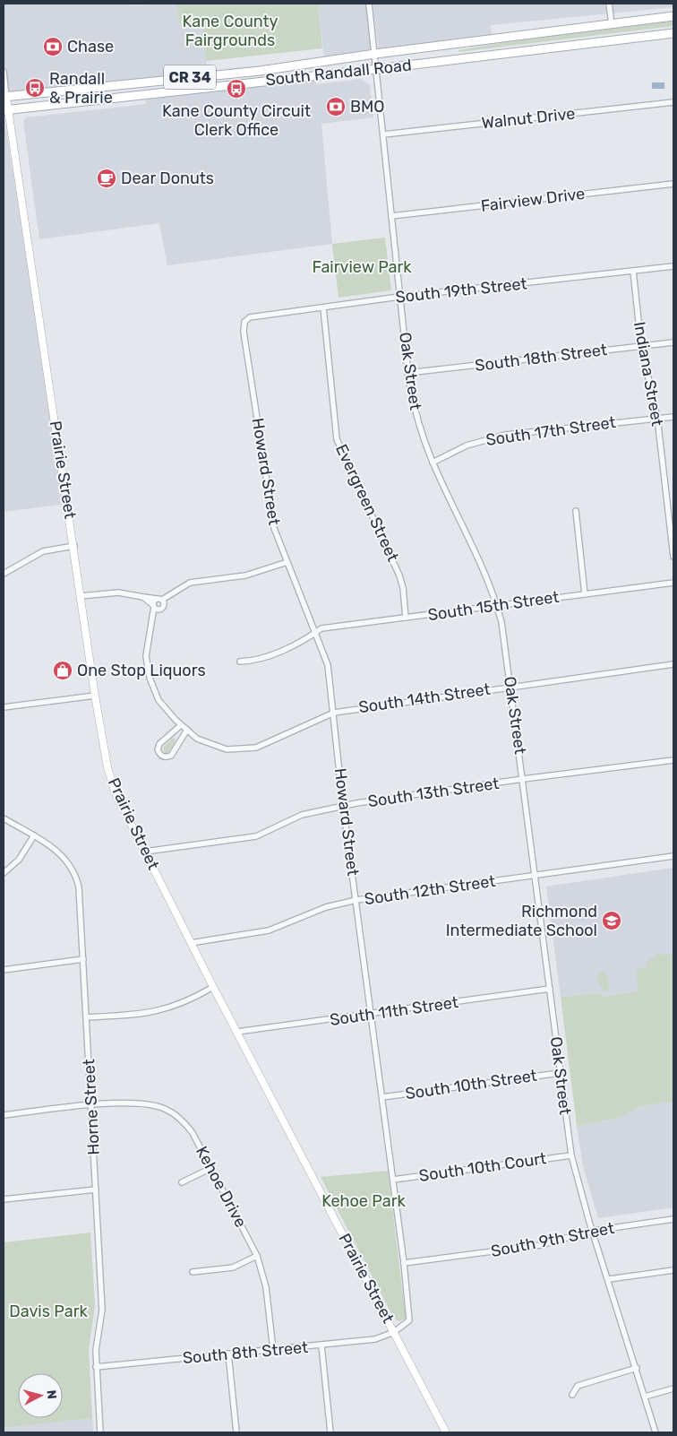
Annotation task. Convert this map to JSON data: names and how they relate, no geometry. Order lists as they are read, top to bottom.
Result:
{
  "streets": {
    "main road": ["South Randall Road", "CR 34"],
    "street": [
      "Walnut Drive",
      "Fairview Drive",
      "South 19th Street",
      "South 18th Street",
      "Oak Street",
      "Indiana Street",
      "South 17th Street",
      "Prairie Street",
      "Howard Street",
      "Evergreen Street",
      "South 15th Street",
      "South 14th Street",
      "South 13th Street",
      "South 12th Street",
      "South 11th Street",
      "South 10th Street",
      "Horne Street",
      "South 10th Court",
      "Kehoe Drive",
      "South 9th Street",
      "South 8th Street"
    ]
  },
  "crossings": [
    ["South Randall Road", "CR 34"],
    ["South Randall Road", "Oak Street"],
    ["South Randall Road", "Prairie Street"],
    ["Walnut Drive", "Oak Street"],
    ["Fairview Drive", "Oak Street"],
    ["South 19th Street", "Oak Street"],
    ["South 19th Street", "Indiana Street"],
    ["South 19th Street", "Howard Street"],
    ["South 19th Street", "Evergreen Street"],
    ["South 18th Street", "Oak Street"],
    ["South 18th Street", "Indiana Street"],
    ["Oak Street", "South 17th Street"],
    ["Oak Street", "South 15th Street"],
    ["Oak Street", "South 14th Street"],
    ["Oak Street", "South 13th Street"],
    ["Oak Street", "South 12th Street"],
    ["Oak Street", "South 11th Street"],
    ["Oak Street", "South 10th Street"],
    ["Oak Street", "South 10th Court"],
    ["Oak Street", "South 9th Street"],
    ["Indiana Street", "South 17th Street"],
    ["Prairie Street", "Howard Street"],
    ["Prairie Street", "South 13th Street"],
    ["Prairie Street", "South 12th Street"],
    ["Prairie Street", "South 11th Street"],
    ["Prairie Street", "South 8th Street"],
    ["Howard Street", "South 15th Street"],
    ["Howard Street", "South 14th Street"],
    ["Howard Street", "South 13th Street"],
    ["Howard Street", "South 12th Street"],
    ["Howard Street", "South 11th Street"],
    ["Howard Street", "South 10th Street"],
    ["Howard Street", "South 10th Court"],
    ["Howard Street", "South 9th Street"],
    ["Howard Street", "South 8th Street"],
    ["Evergreen Street", "South 15th Street"],
    ["Horne Street", "Kehoe Drive"],
    ["Horne Street", "South 8th Street"],
    ["Kehoe Drive", "South 8th Street"]
  ],
  "parks": [
    "Kane County Fairgrounds",
    "Fairview Park",
    "Kehoe Park",
    "Davis Park"
  ],
  "places": {
    "bank": ["Chase", "BMO"],
    "bus stop": ["Randall & Prairie", "Kane County Circuit Clerk Office"],
    "cafe": ["Dear Donuts"],
    "shop": ["One Stop Liquors"],
    "school or university": ["Richmond Intermediate School"]
  },
  "north": "right"
}
